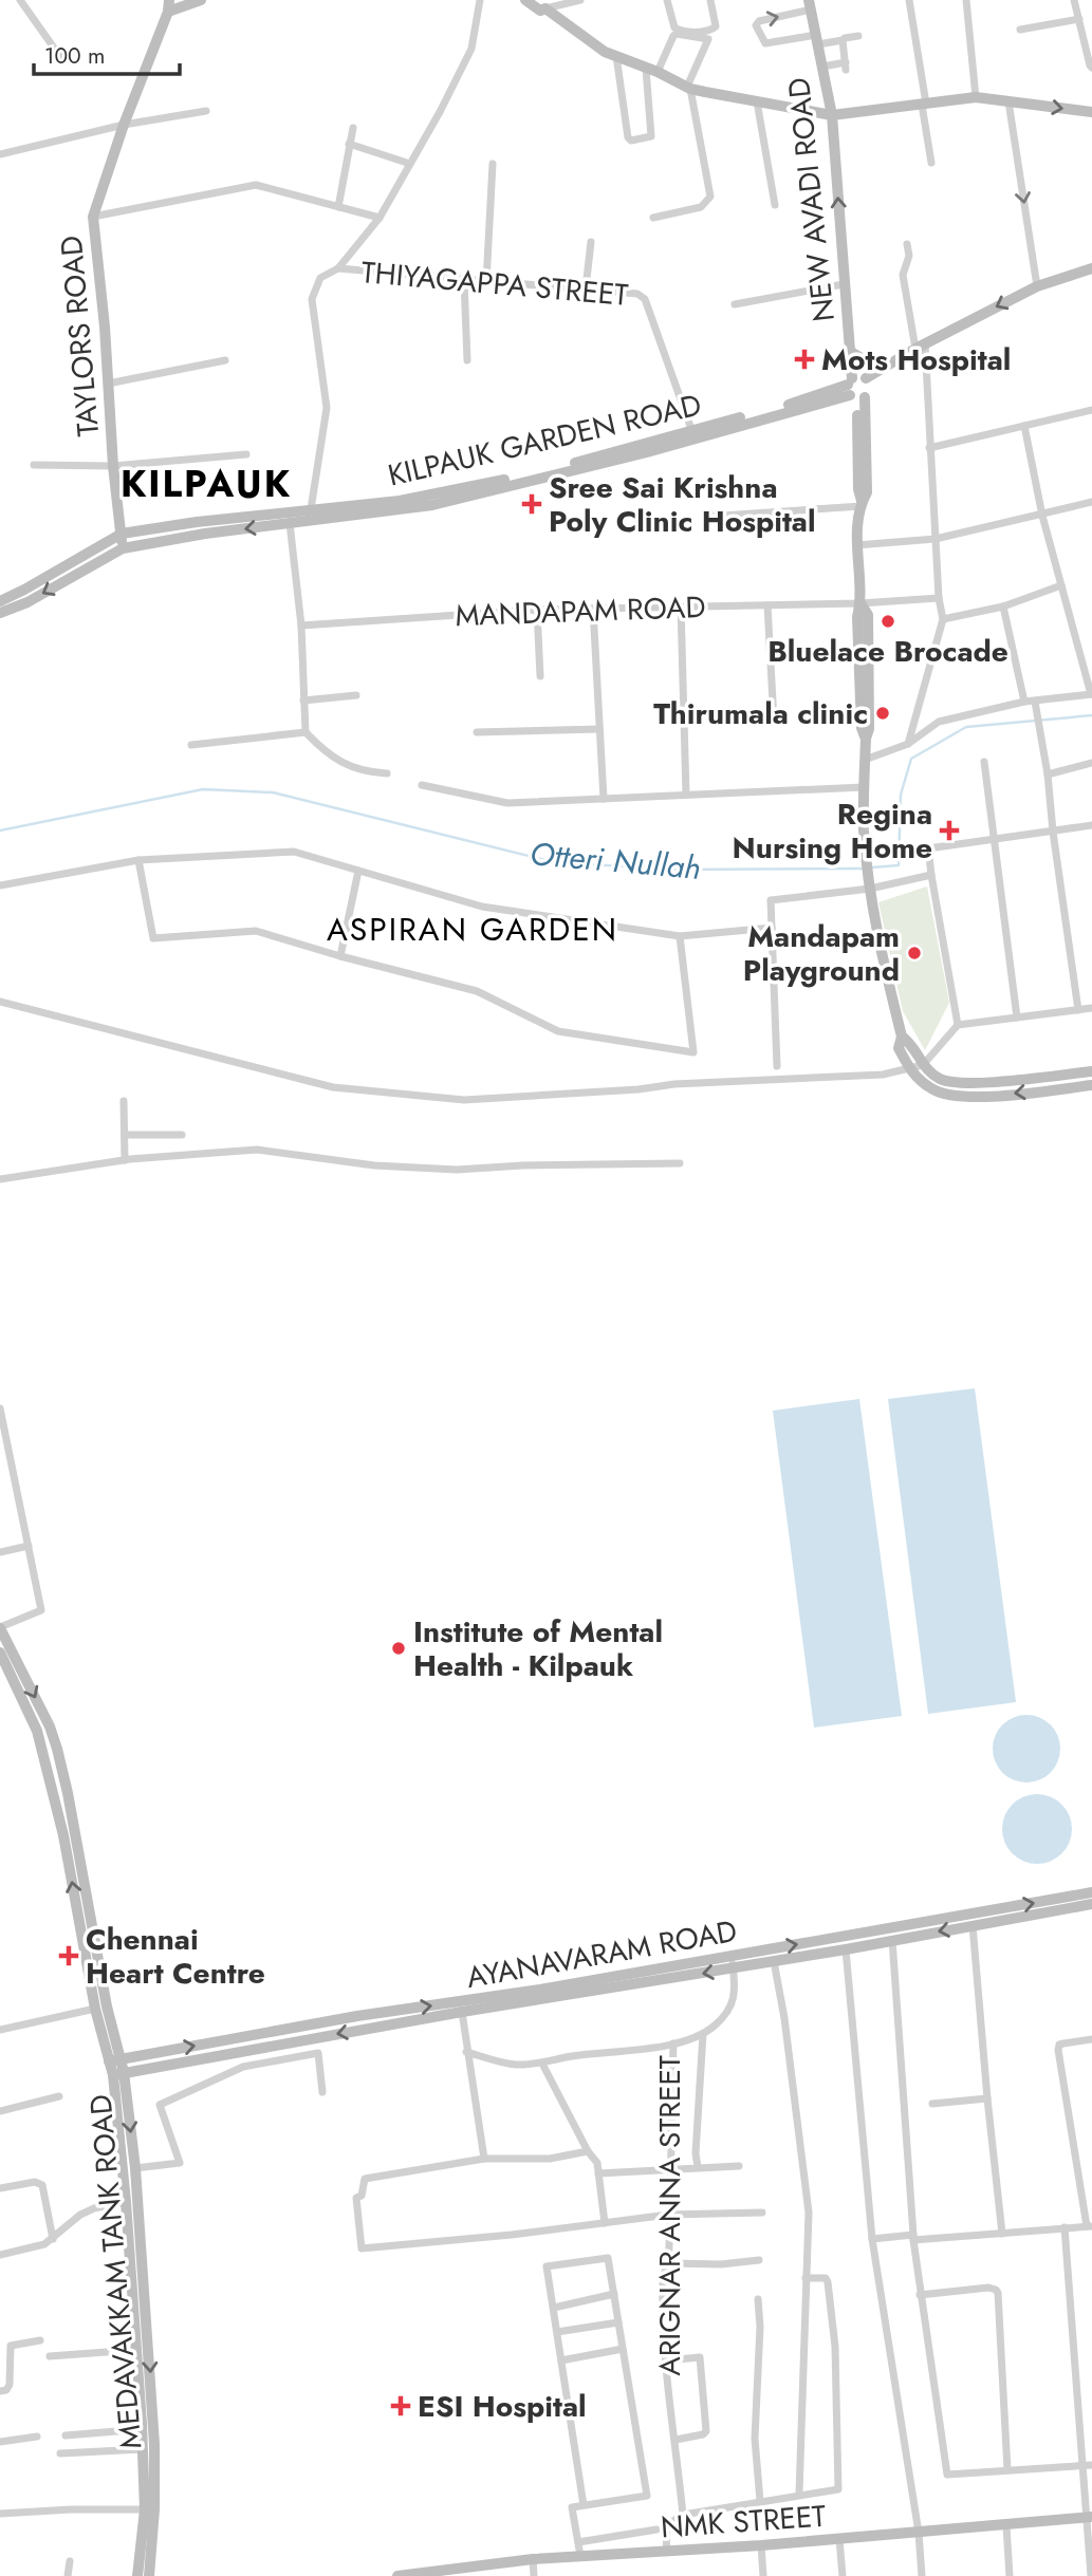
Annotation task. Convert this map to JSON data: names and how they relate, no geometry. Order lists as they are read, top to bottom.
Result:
{
  "streets": {
    "main road": [
      "NEW AVADI ROAD",
      "TAYLORS ROAD",
      "KILPAUK GARDEN ROAD",
      "AYANAVARAM ROAD",
      "MEDAVAKKAM TANK ROAD",
      "NMK STREET"
    ],
    "street": ["THIYAGAPPA STREET", "MANDAPAM ROAD", "ARIGNAR ANNA STREET"]
  },
  "crossings": [
    ["NEW AVADI ROAD", "KILPAUK GARDEN ROAD"],
    ["NEW AVADI ROAD", "MANDAPAM ROAD"],
    ["THIYAGAPPA STREET", "KILPAUK GARDEN ROAD"],
    ["TAYLORS ROAD", "KILPAUK GARDEN ROAD"],
    ["AYANAVARAM ROAD", "MEDAVAKKAM TANK ROAD"]
  ],
  "districts": ["KILPAUK", "ASPIRAN GARDEN"],
  "water": ["Otteri Nullah"],
  "places": {
    "health": [
      "Mots Hospital",
      "Sree Sai Krishna Poly Clinic Hospital",
      "Regina Nursing Home",
      "Chennai Heart Centre",
      "ESI Hospital"
    ],
    "other": [
      "Bluelace Brocade",
      "Thirumala clinic",
      "Mandapam Playground",
      "Institute of Mental Health - Kilpauk"
    ]
  },
  "scale_bar": "100 m"
}
